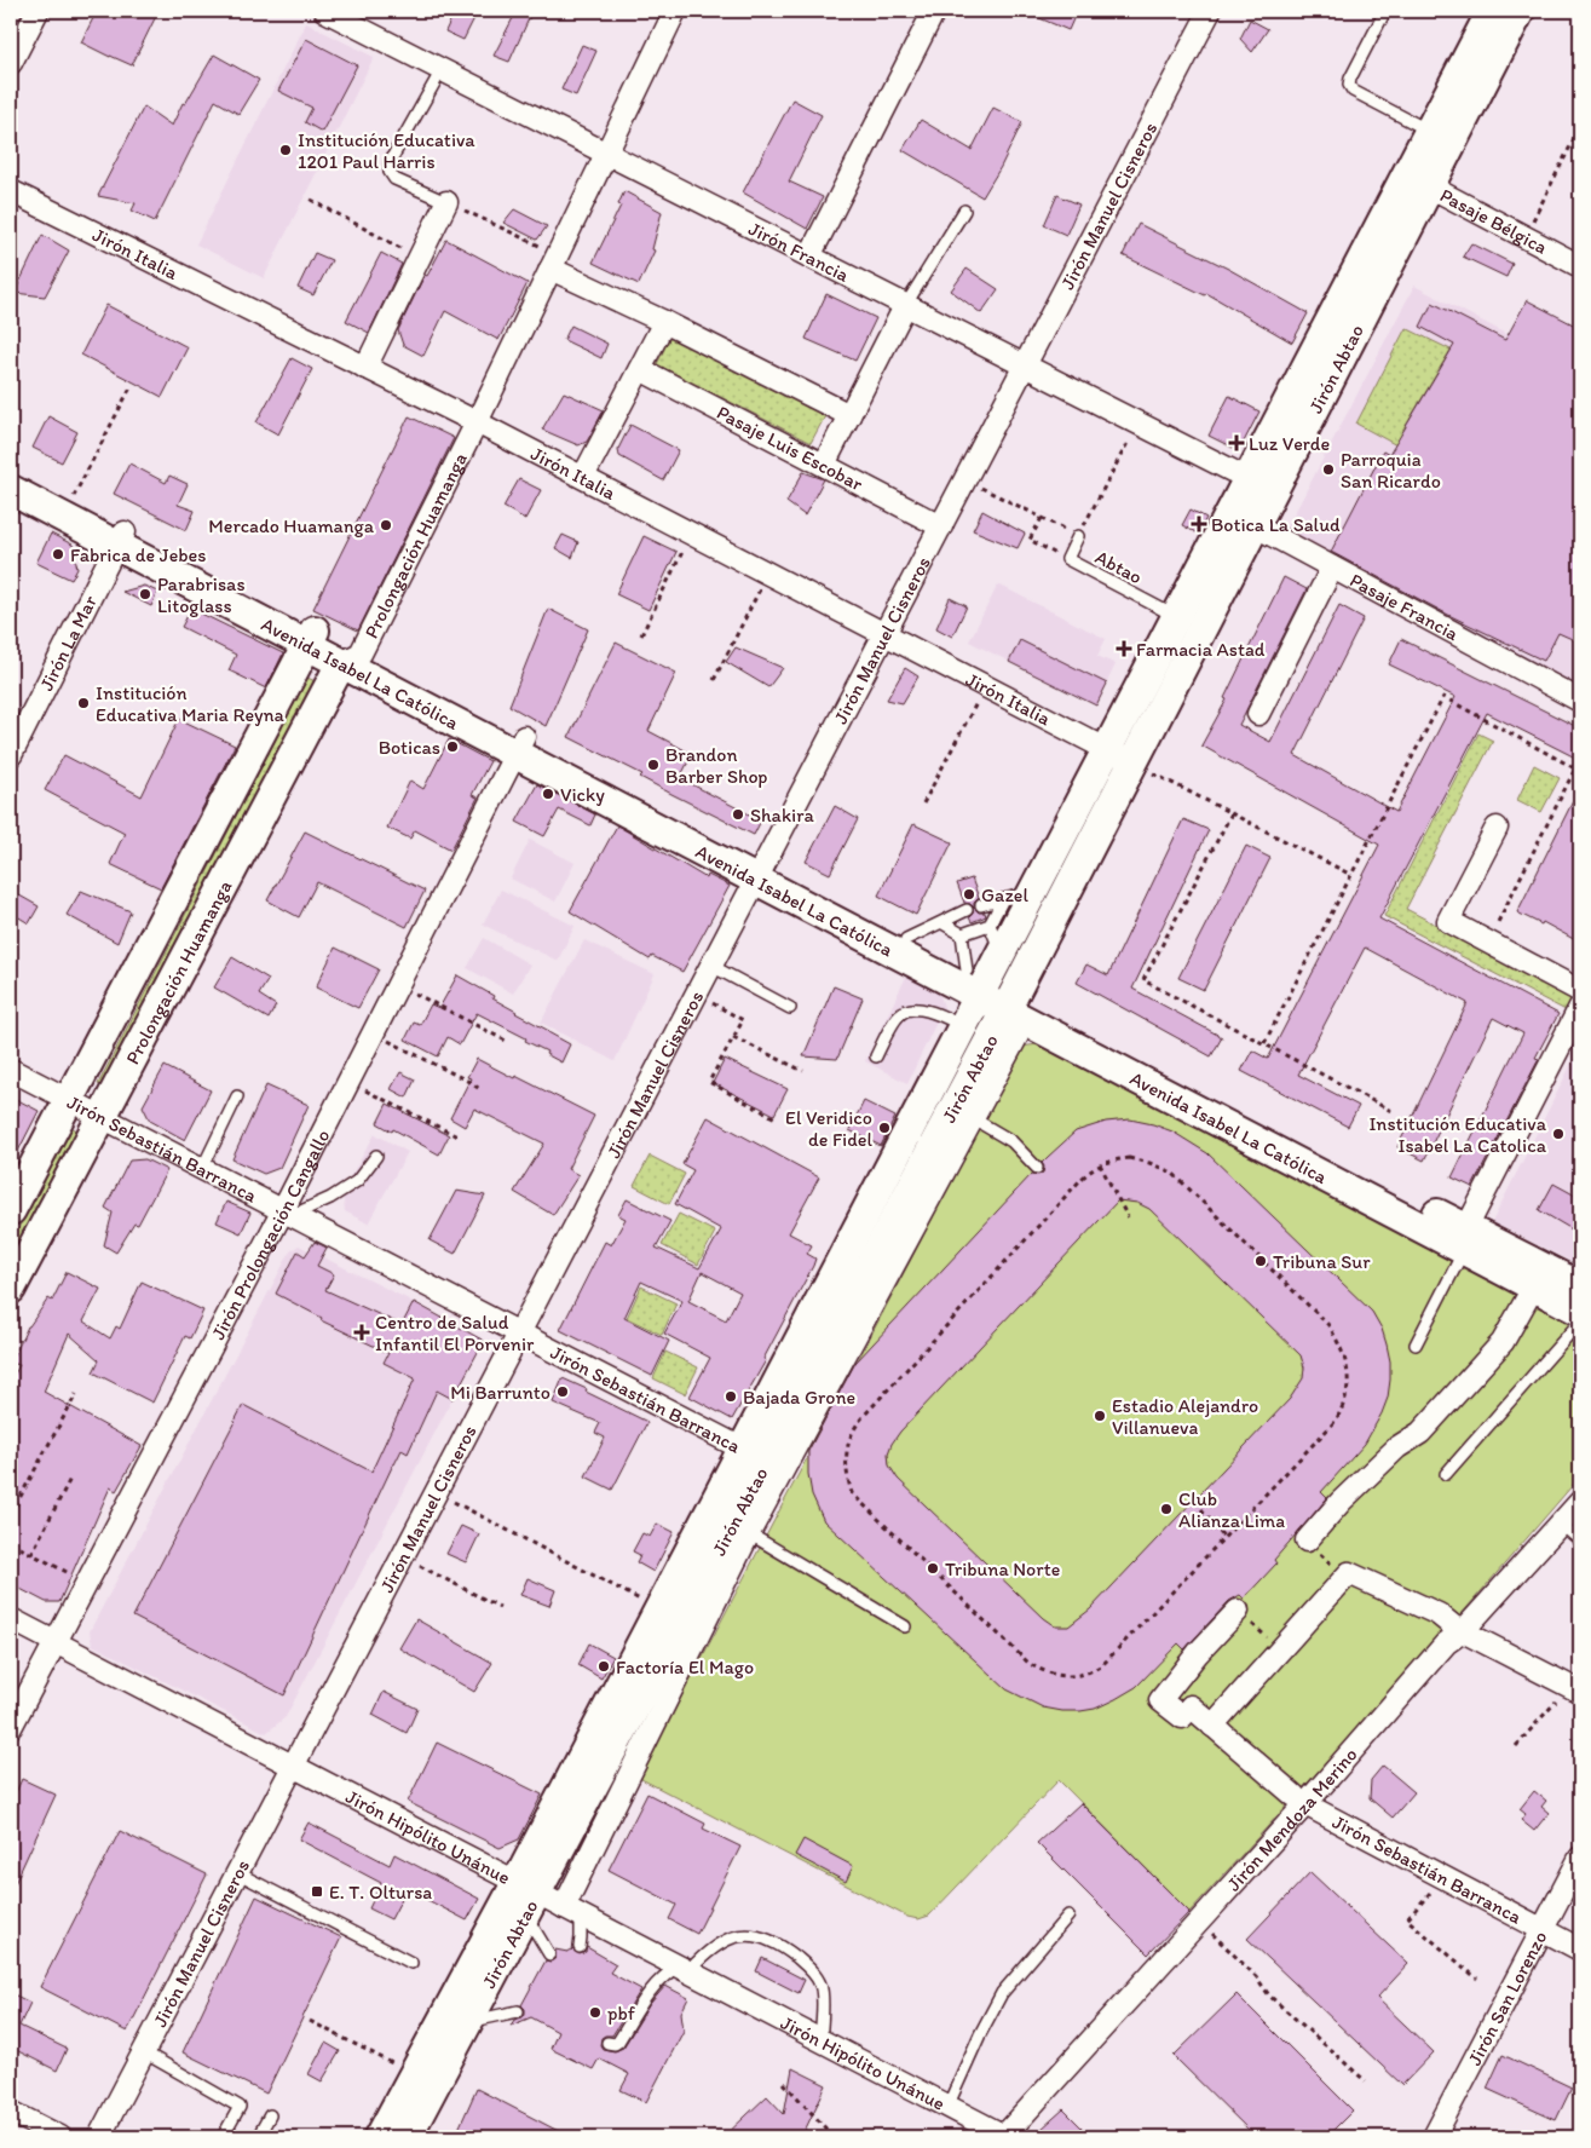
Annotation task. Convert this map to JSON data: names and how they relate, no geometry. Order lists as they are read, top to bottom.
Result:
{
  "streets": {
    "street": [
      "Jirón Manuel Cisneros",
      "Pasaje Bélgica",
      "Jirón Francia",
      "Jirón Italia",
      "Jirón Abtao",
      "Pasaje Luis Escobar",
      "Prolongación Huamanga",
      "Pasaje Francia",
      "Jirón La Mar",
      "Avenida Isabel La Católica",
      "Jirón Sebastián Barranca",
      "Jirón Prolongación Cangallo",
      "Jirón Mendoza Merino",
      "Jirón Hipólito Unánue",
      "Jirón San Lorenzo"
    ],
    "lane": ["Abtao"]
  },
  "crossings": [
    ["Jirón Manuel Cisneros", "Jirón Francia"],
    ["Jirón Manuel Cisneros", "Jirón Italia"],
    ["Jirón Manuel Cisneros", "Pasaje Luis Escobar"],
    ["Jirón Manuel Cisneros", "Avenida Isabel La Católica"],
    ["Jirón Manuel Cisneros", "Jirón Sebastián Barranca"],
    ["Jirón Manuel Cisneros", "Jirón Hipólito Unánue"],
    ["Pasaje Bélgica", "Jirón Abtao"],
    ["Jirón Francia", "Jirón Abtao"],
    ["Jirón Francia", "Prolongación Huamanga"],
    ["Jirón Italia", "Jirón Abtao"],
    ["Jirón Italia", "Prolongación Huamanga"],
    ["Jirón Abtao", "Abtao"],
    ["Jirón Abtao", "Pasaje Francia"],
    ["Jirón Abtao", "Avenida Isabel La Católica"],
    ["Jirón Abtao", "Jirón Sebastián Barranca"],
    ["Jirón Abtao", "Jirón Hipólito Unánue"],
    ["Prolongación Huamanga", "Avenida Isabel La Católica"],
    ["Prolongación Huamanga", "Jirón Sebastián Barranca"],
    ["Jirón La Mar", "Avenida Isabel La Católica"],
    ["Avenida Isabel La Católica", "Jirón Prolongación Cangallo"],
    ["Jirón Sebastián Barranca", "Jirón Prolongación Cangallo"],
    ["Jirón Sebastián Barranca", "Jirón Mendoza Merino"],
    ["Jirón Sebastián Barranca", "Jirón San Lorenzo"],
    ["Jirón Prolongación Cangallo", "Jirón Hipólito Unánue"],
    ["Jirón Mendoza Merino", "Jirón Hipólito Unánue"]
  ],
  "places": {
    "other": [
      "Institución Educativa 1201 Paul Harris",
      "Parroquia San Ricardo",
      "Mercado Huamanga",
      "Fabrica de Jebes",
      "Parabrisas Litoglass",
      "Institución Educativa Maria Reyna",
      "Boticas",
      "Brandon Barber Shop",
      "Vicky",
      "Shakira",
      "Gazel",
      "El Veridico de Fidel",
      "Institución Educativa Isabel La Catolica",
      "Tribuna Sur",
      "Mi Barrunto",
      "Bajada Grone",
      "Estadio Alejandro Villanueva",
      "Club Alianza Lima",
      "Tribuna Norte",
      "Factoría El Mago",
      "pbf"
    ],
    "health": [
      "Luz Verde",
      "Botica La Salud",
      "Farmacia Astad",
      "Centro de Salud Infantil El Porvenir"
    ],
    "transit": ["E. T. Oltursa"]
  }
}
